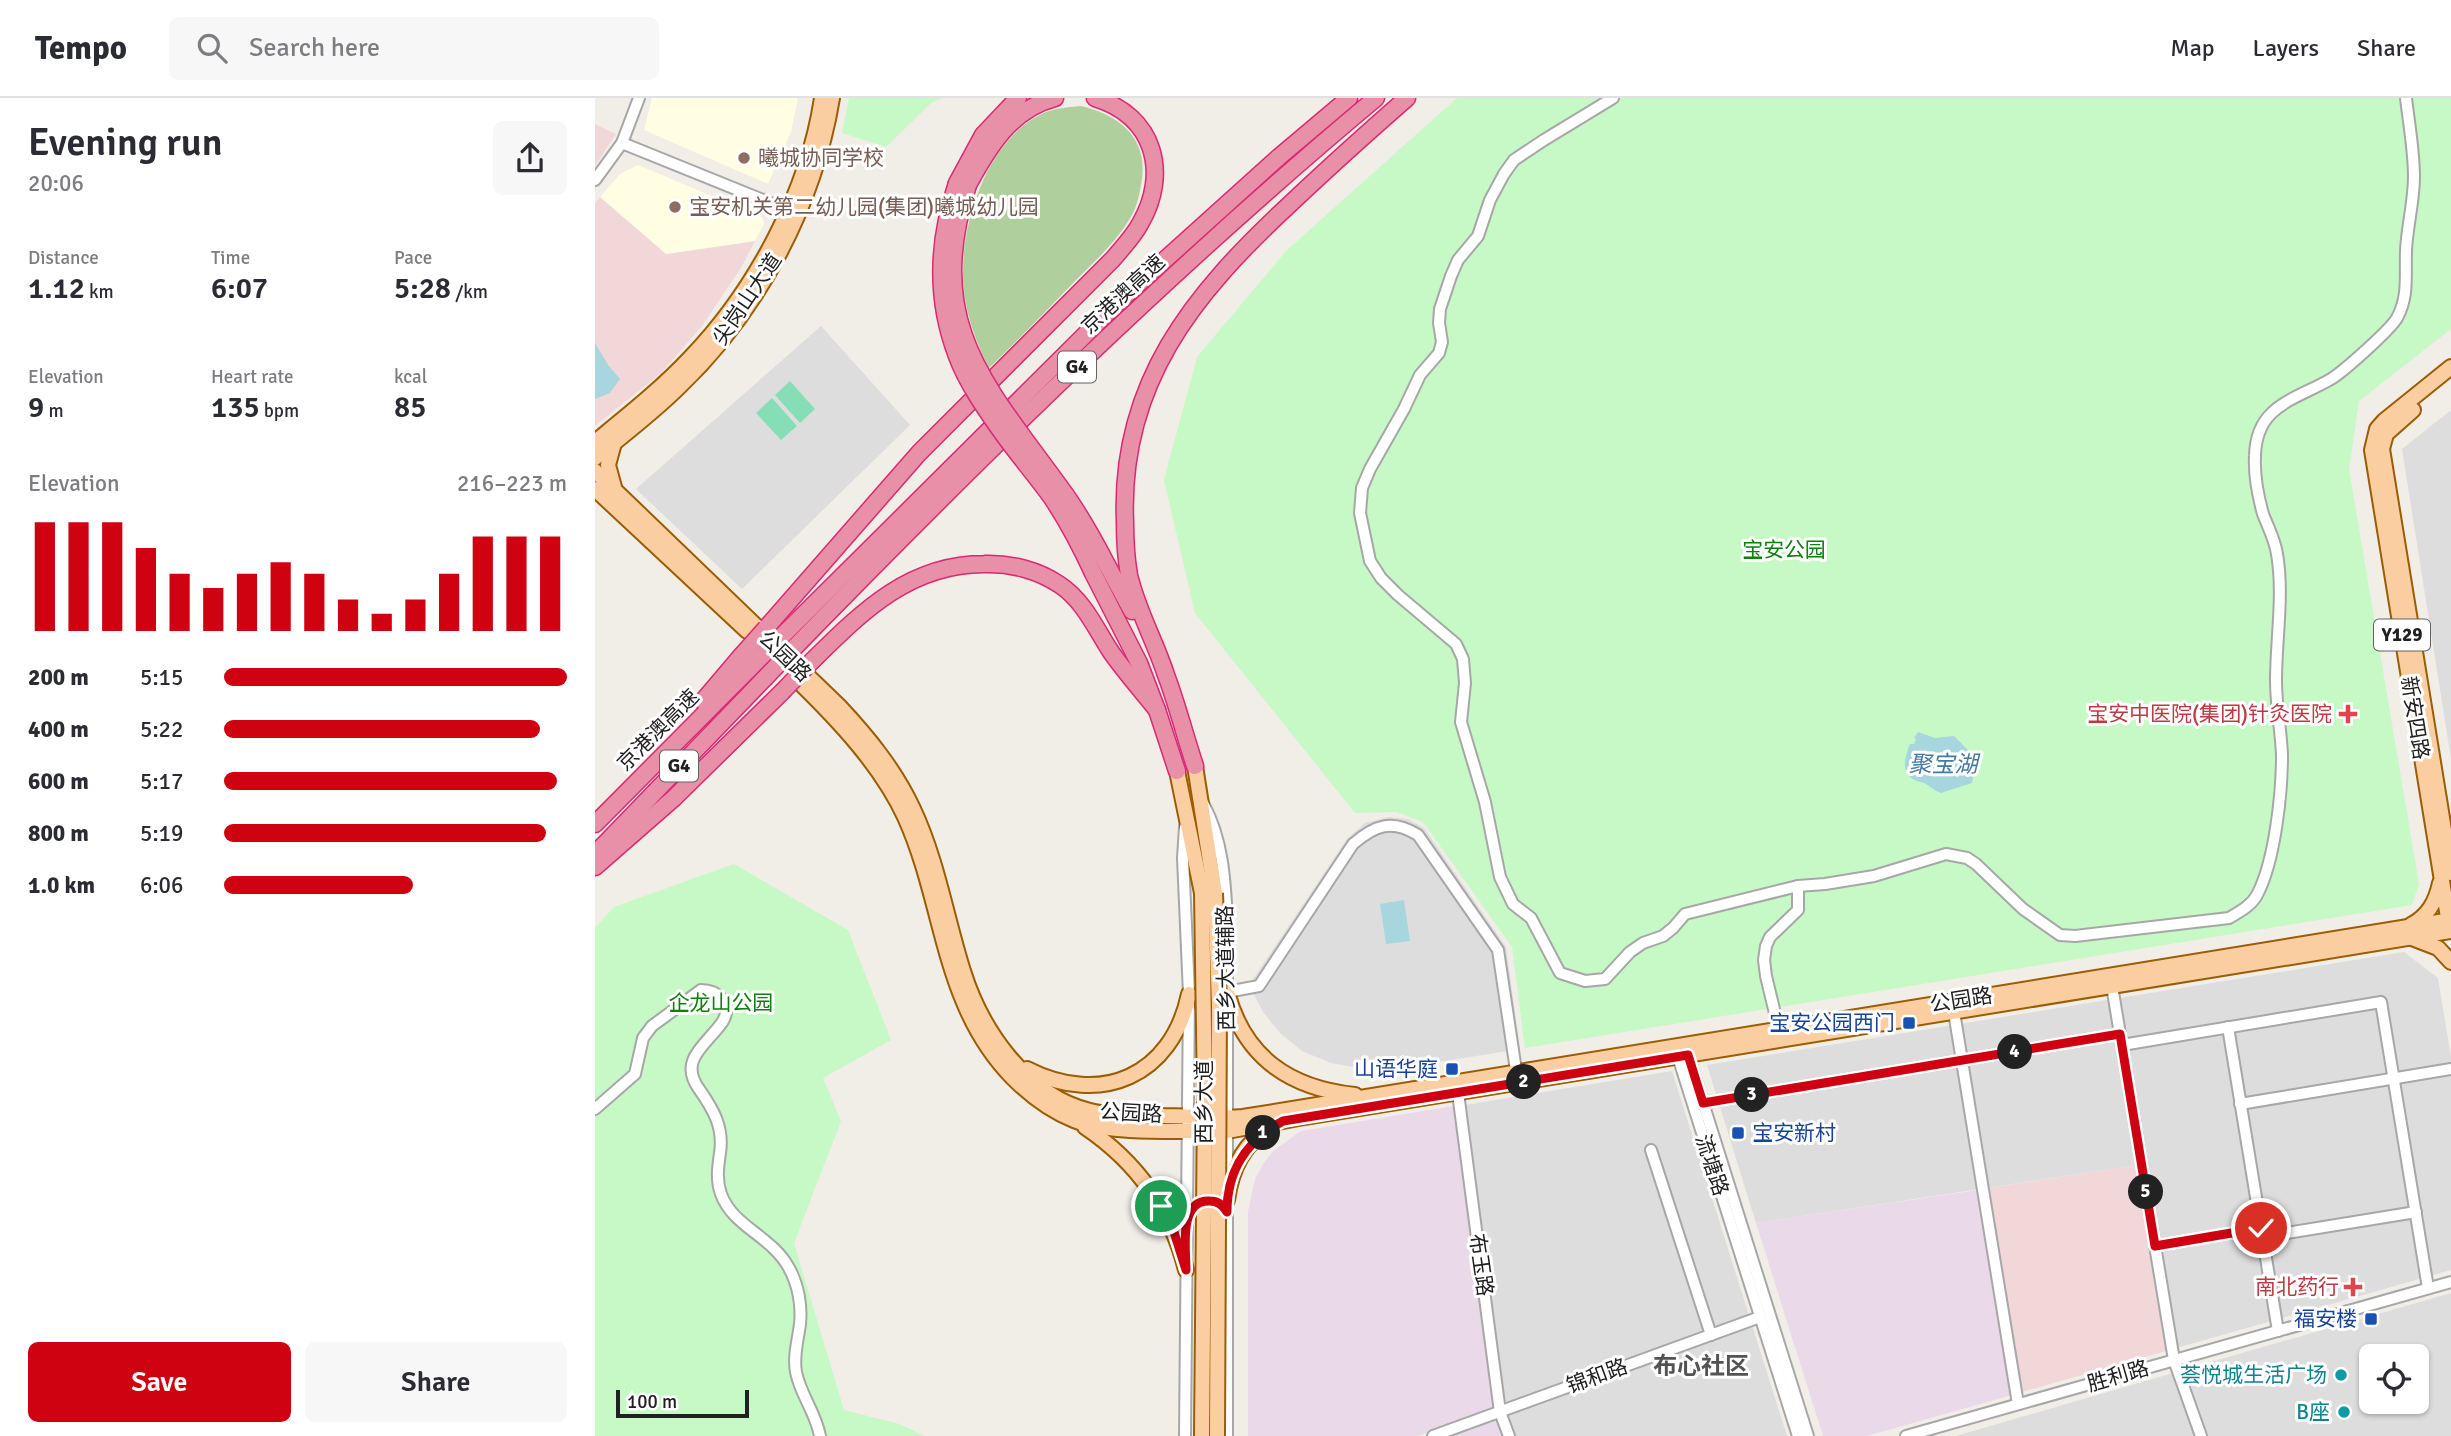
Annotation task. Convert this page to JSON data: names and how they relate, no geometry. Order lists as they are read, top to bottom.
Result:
{
  "streets": {
    "highway": ["京港澳高速", "G4"],
    "main road": [
      "尖岗山大道",
      "Y129",
      "公园路",
      "新安四路",
      "西乡大道"
    ],
    "street": [
      "西乡大道辅路",
      "流塘路",
      "布玉路",
      "锦和路",
      "胜利路"
    ]
  },
  "crossings": [
    ["公园路", "新安四路"],
    ["公园路", "西乡大道辅路"],
    ["公园路", "流塘路"],
    ["公园路", "布玉路"],
    ["流塘路", "锦和路"],
    ["布玉路", "锦和路"]
  ],
  "districts": ["布心社区"],
  "water": ["聚宝湖"],
  "parks": ["宝安公园", "企龙山公园"],
  "places": {
    "other": [
      "曦城协同学校",
      "宝安机关第二幼儿园(集团)曦城幼儿园",
      "荟悦城生活广场",
      "B座"
    ],
    "health": ["宝安中医院(集团)针灸医院", "南北药行"],
    "transit": [
      "宝安公园西门",
      "山语华庭",
      "宝安新村",
      "福安楼"
    ]
  },
  "scale_bar": "100 m",
  "page": {
    "header": "Tempo",
    "search": "Search here",
    "nav": ["Map", "Layers", "Share"],
    "heading": ["Evening run", "20:06"],
    "stats": [
      ["Distance", "1.12 km"],
      ["Time", "6:07"],
      ["Pace", "5:28 /km"],
      ["Elevation", "9 m"],
      ["Heart rate", "135 bpm"],
      ["kcal", "85"]
    ],
    "chart": ["Elevation", "216–223 m"],
    "list": [
      {
        "name": "200 m",
        "note": "5:15"
      },
      {
        "name": "400 m",
        "note": "5:22"
      },
      {
        "name": "600 m",
        "note": "5:17"
      },
      {
        "name": "800 m",
        "note": "5:19"
      },
      {
        "name": "1.0 km",
        "note": "6:06"
      }
    ],
    "pins": [
      "4",
      "2",
      "3",
      "1",
      "5"
    ],
    "buttons": ["Save", "Share"],
    "scale": "100 m"
  }
}
